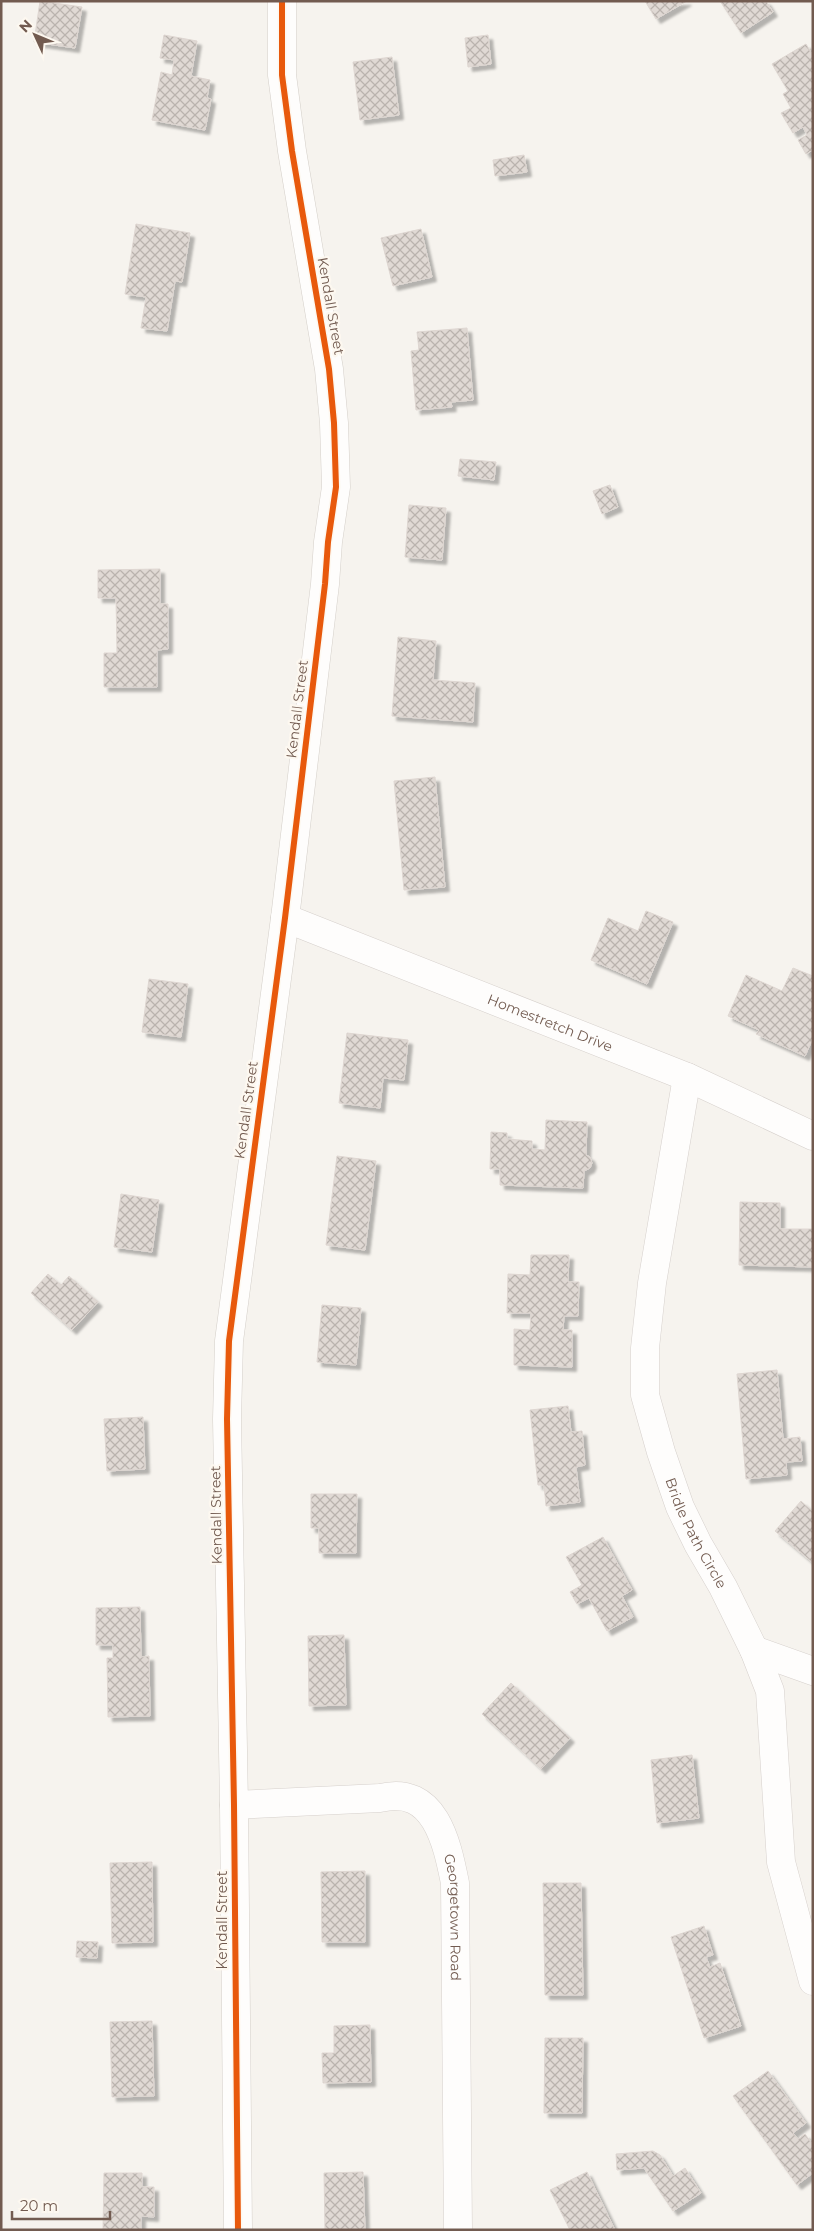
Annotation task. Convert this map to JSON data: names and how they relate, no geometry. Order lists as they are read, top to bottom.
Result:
{
  "streets": {
    "street": [
      "Kendall Street",
      "Homestretch Drive",
      "Bridle Path Circle",
      "Georgetown Road"
    ]
  },
  "crossings": [
    ["Kendall Street", "Homestretch Drive"],
    ["Kendall Street", "Georgetown Road"],
    ["Homestretch Drive", "Bridle Path Circle"]
  ],
  "scale_bar": "20 m",
  "north": "top left"
}
